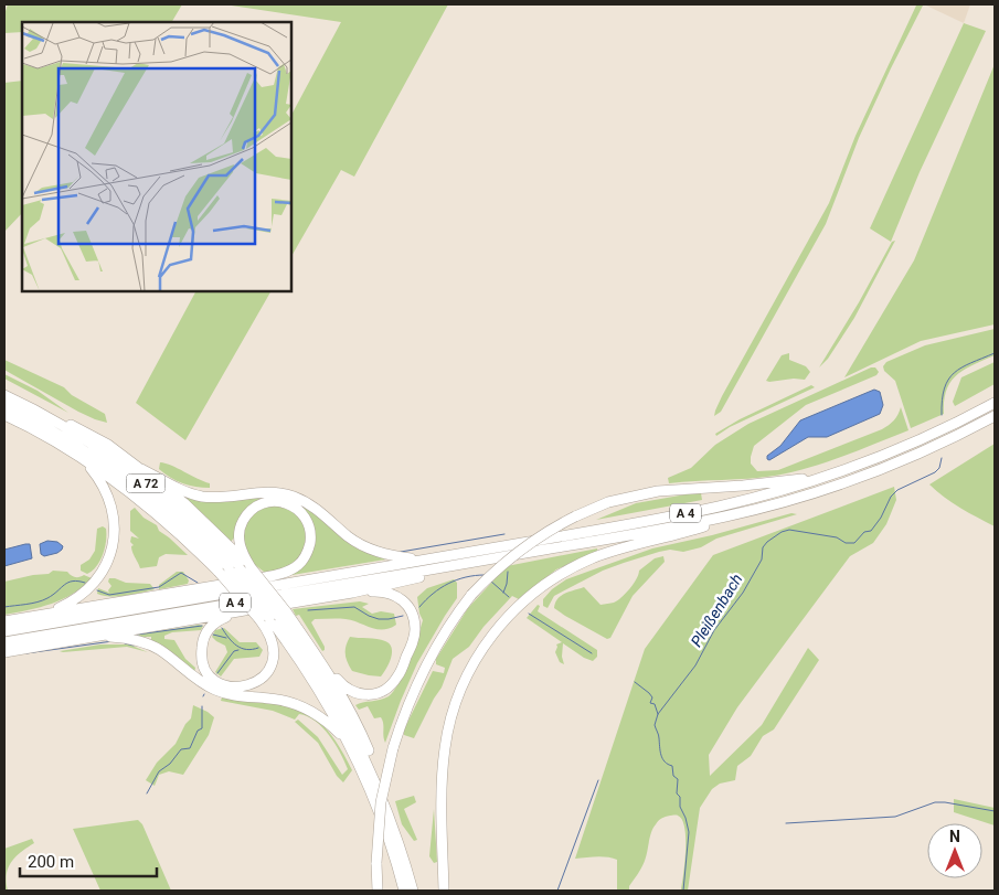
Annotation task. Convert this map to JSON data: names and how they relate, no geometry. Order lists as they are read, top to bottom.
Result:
{
  "streets": {
    "highway": ["A 72", "A 4"]
  },
  "water": ["Pleißenbach"],
  "scale_bar": "200 m",
  "north": "top"
}
